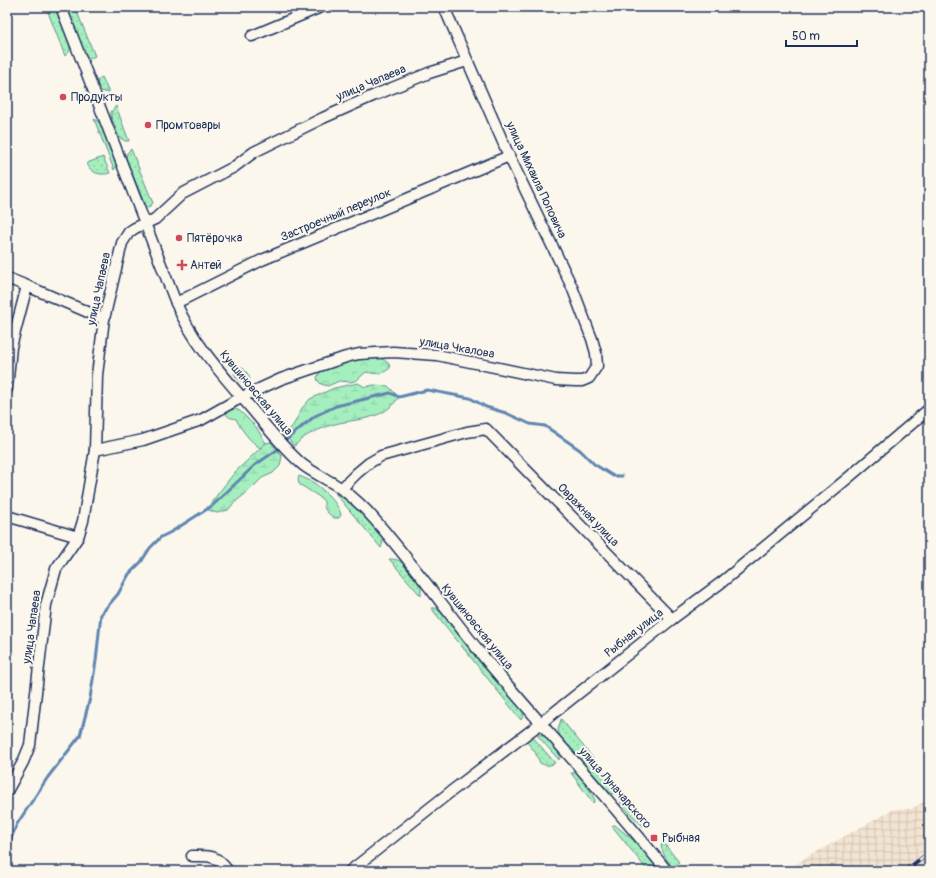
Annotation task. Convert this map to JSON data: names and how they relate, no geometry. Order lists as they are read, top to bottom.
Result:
{
  "streets": {
    "street": [
      "улица Чапаева",
      "улица Михаила Поповича",
      "Застроечный переулок",
      "улица Чкалова",
      "Кувшиновская улица",
      "Овражная улица",
      "Рыбная улица",
      "улица Луначарского"
    ]
  },
  "crossings": [
    ["улица Чапаева", "улица Михаила Поповича"],
    ["улица Чапаева", "улица Чкалова"],
    ["улица Чапаева", "Кувшиновская улица"],
    ["улица Михаила Поповича", "Застроечный переулок"],
    ["улица Михаила Поповича", "улица Чкалова"],
    ["Застроечный переулок", "Кувшиновская улица"],
    ["улица Чкалова", "Кувшиновская улица"],
    ["Кувшиновская улица", "Овражная улица"],
    ["Кувшиновская улица", "Рыбная улица"],
    ["Кувшиновская улица", "улица Луначарского"],
    ["Овражная улица", "Рыбная улица"],
    ["Рыбная улица", "улица Луначарского"]
  ],
  "places": {
    "other": ["Продукты", "Промтовары", "Пятёрочка"],
    "health": ["Антей"],
    "transit": ["Рыбная"]
  },
  "scale_bar": "50 m"
}
